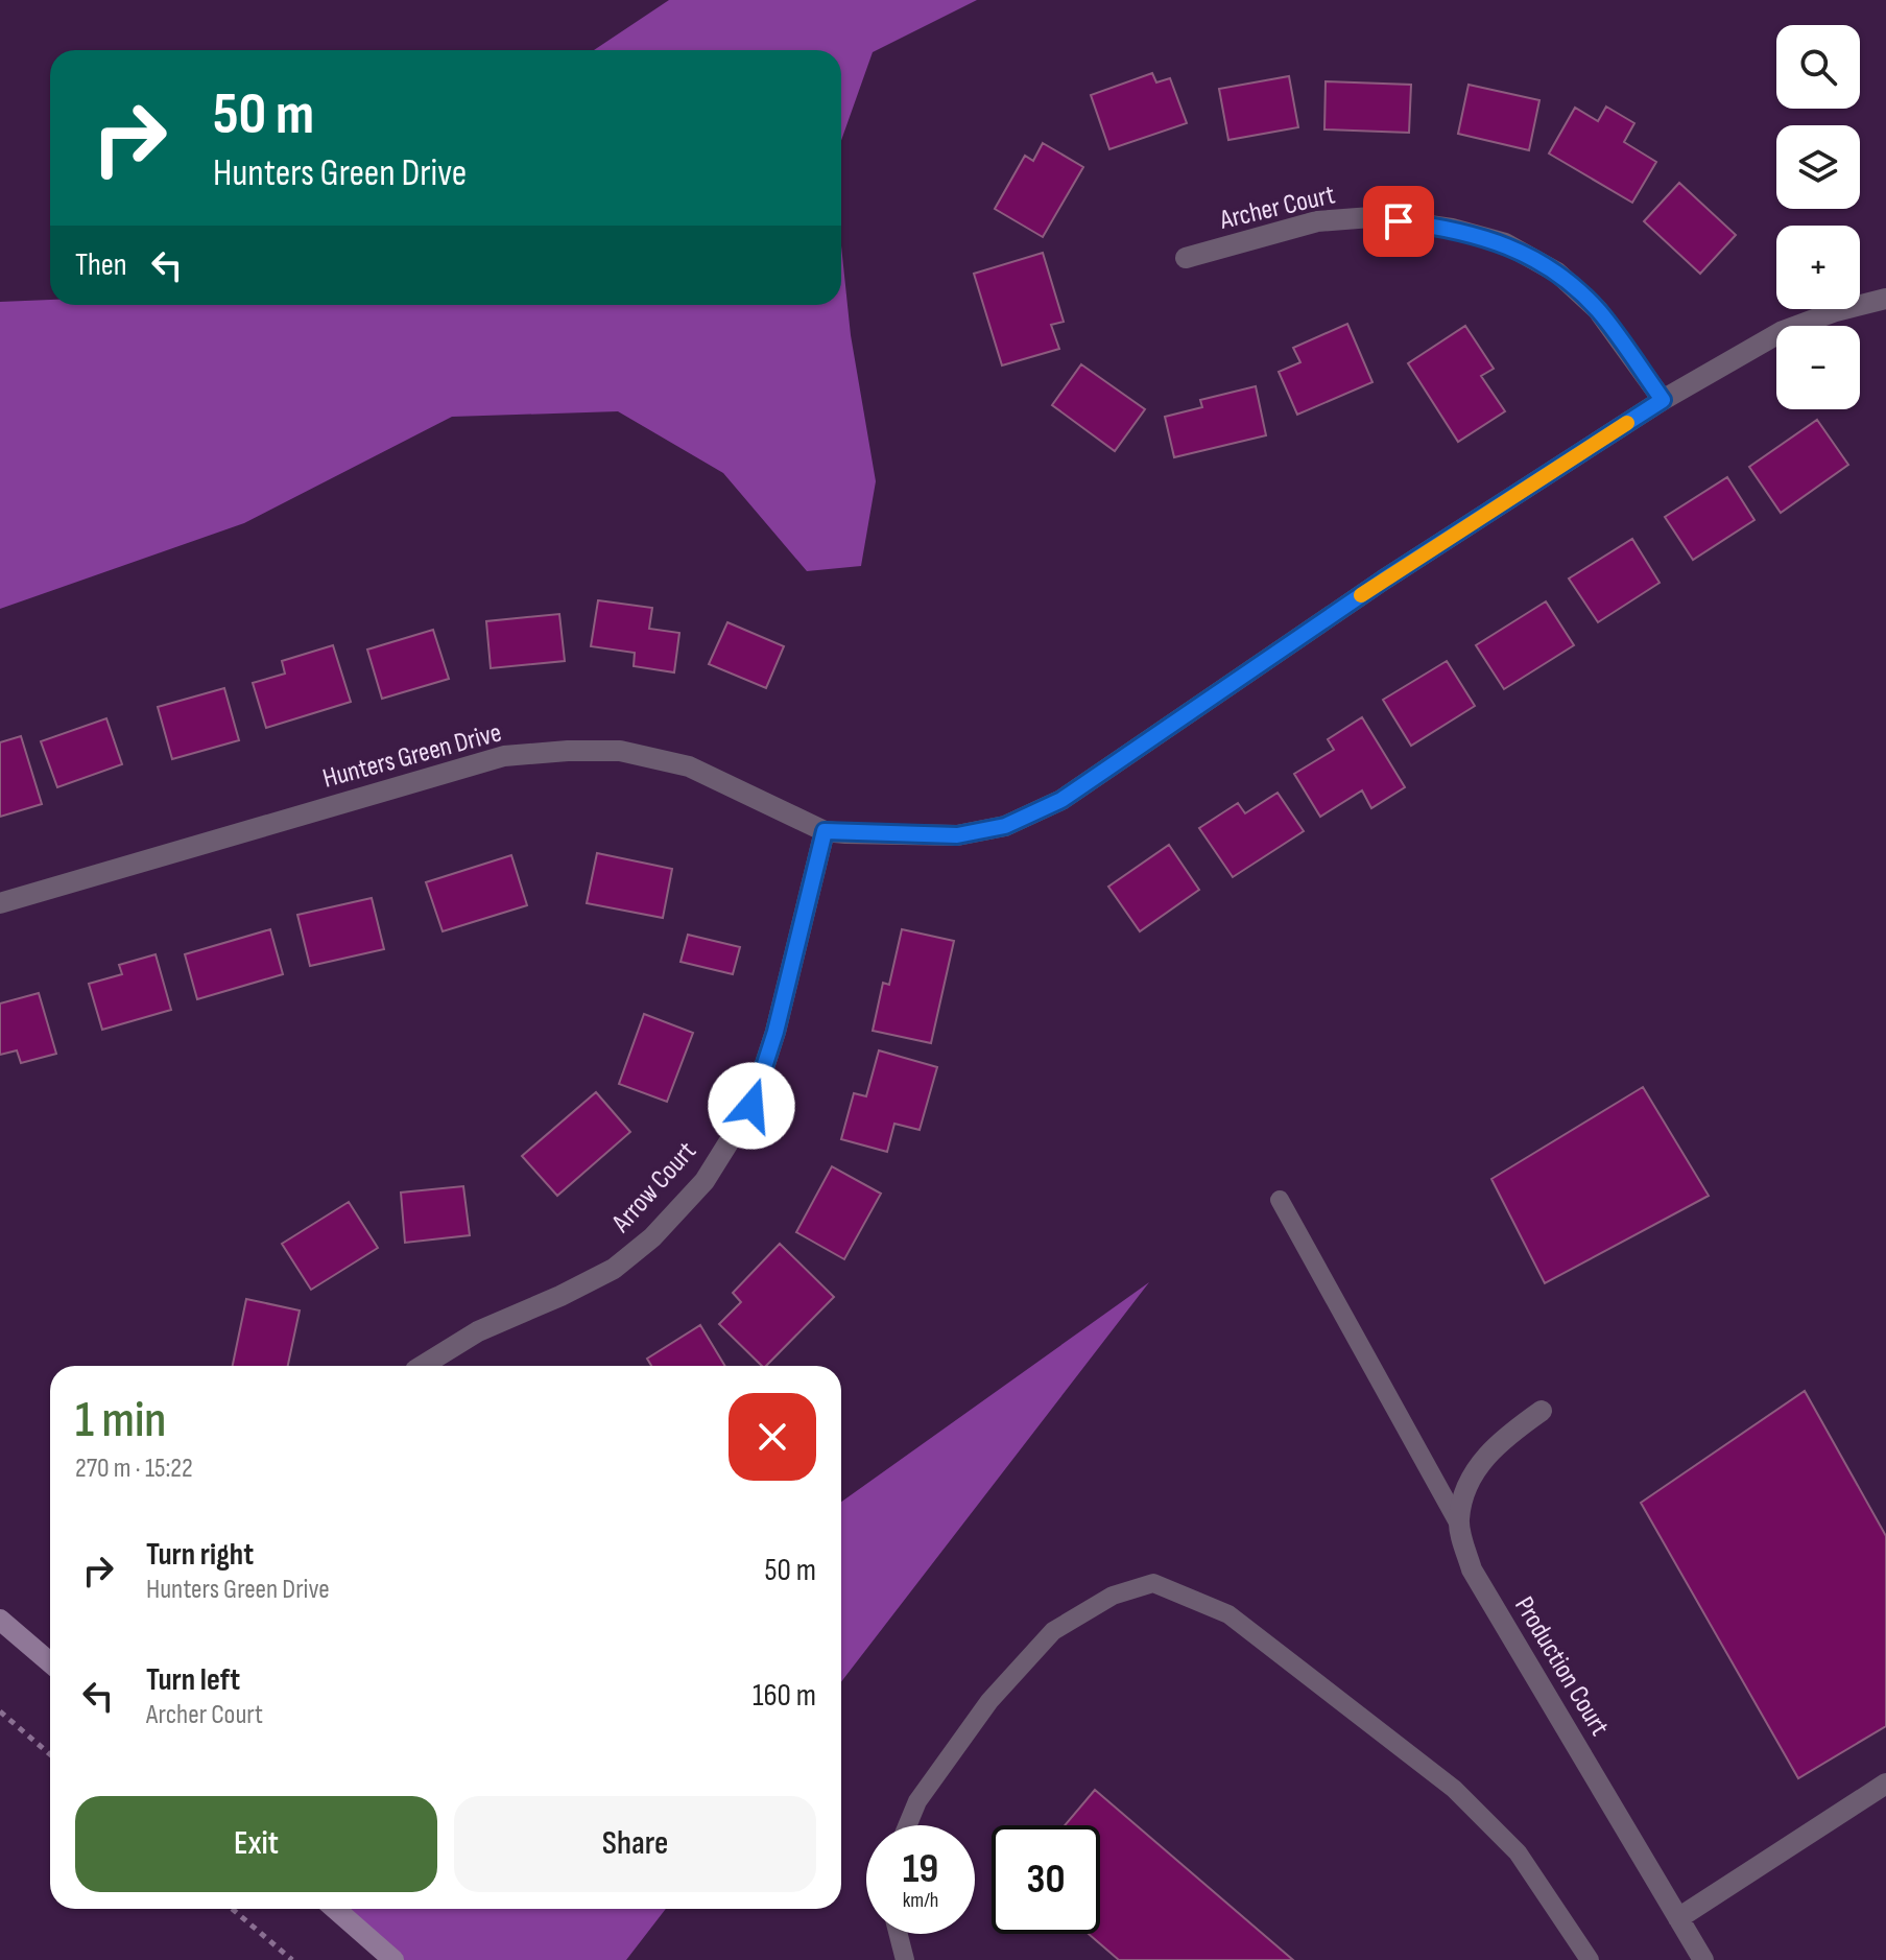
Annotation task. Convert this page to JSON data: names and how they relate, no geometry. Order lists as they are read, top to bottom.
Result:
{
  "streets": {
    "street": [
      "Archer Court",
      "Hunters Green Drive",
      "Arrow Court",
      "Production Court"
    ]
  },
  "crossings": [
    ["Archer Court", "Hunters Green Drive"],
    ["Hunters Green Drive", "Arrow Court"]
  ],
  "page": {
    "map_buttons": ["+", "−"],
    "turn": ["50 m", "Hunters Green Drive"],
    "then": "Then",
    "heading": ["1 min", "270 m · 15:22"],
    "list": [
      {
        "name": "Turn right",
        "note": "Hunters Green Drive",
        "value": "50 m"
      },
      {
        "name": "Turn left",
        "note": "Archer Court",
        "value": "160 m"
      }
    ],
    "buttons": ["Exit", "Share"],
    "speed": "19 km/h",
    "limit": "30"
  }
}
